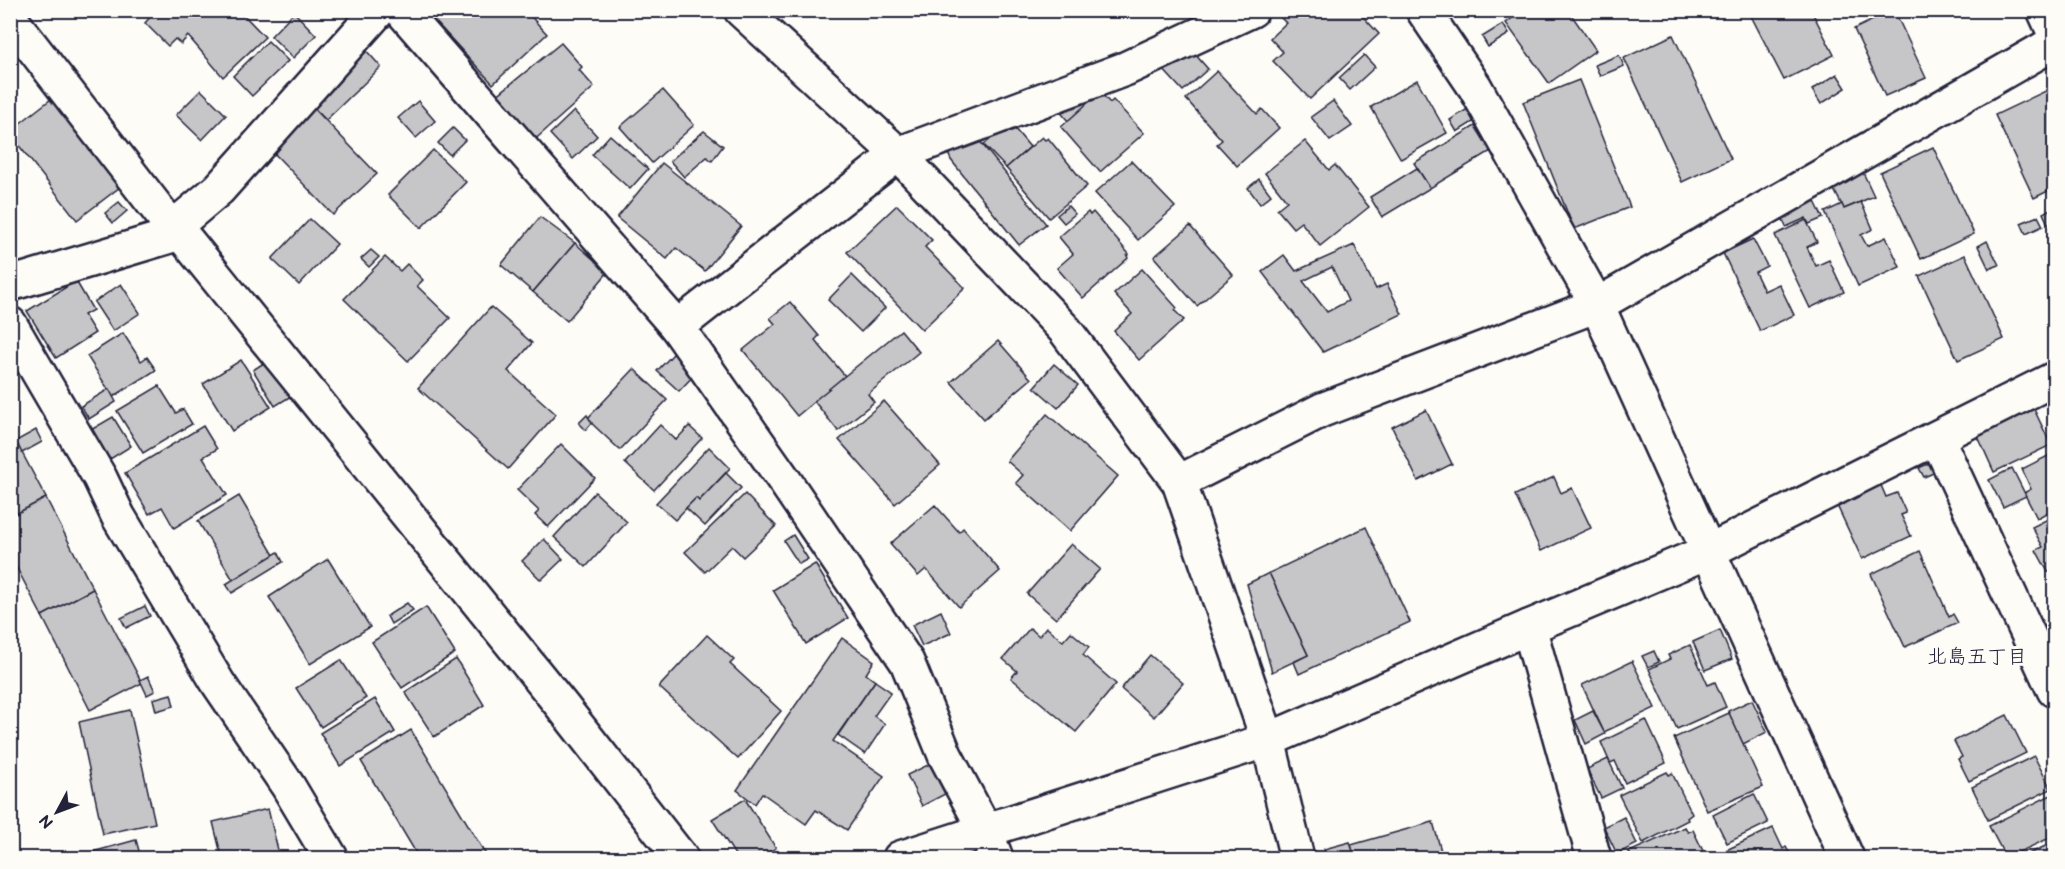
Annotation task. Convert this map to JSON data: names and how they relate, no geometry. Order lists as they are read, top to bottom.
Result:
{
  "districts": ["北島五丁目"],
  "north": "bottom left"
}
